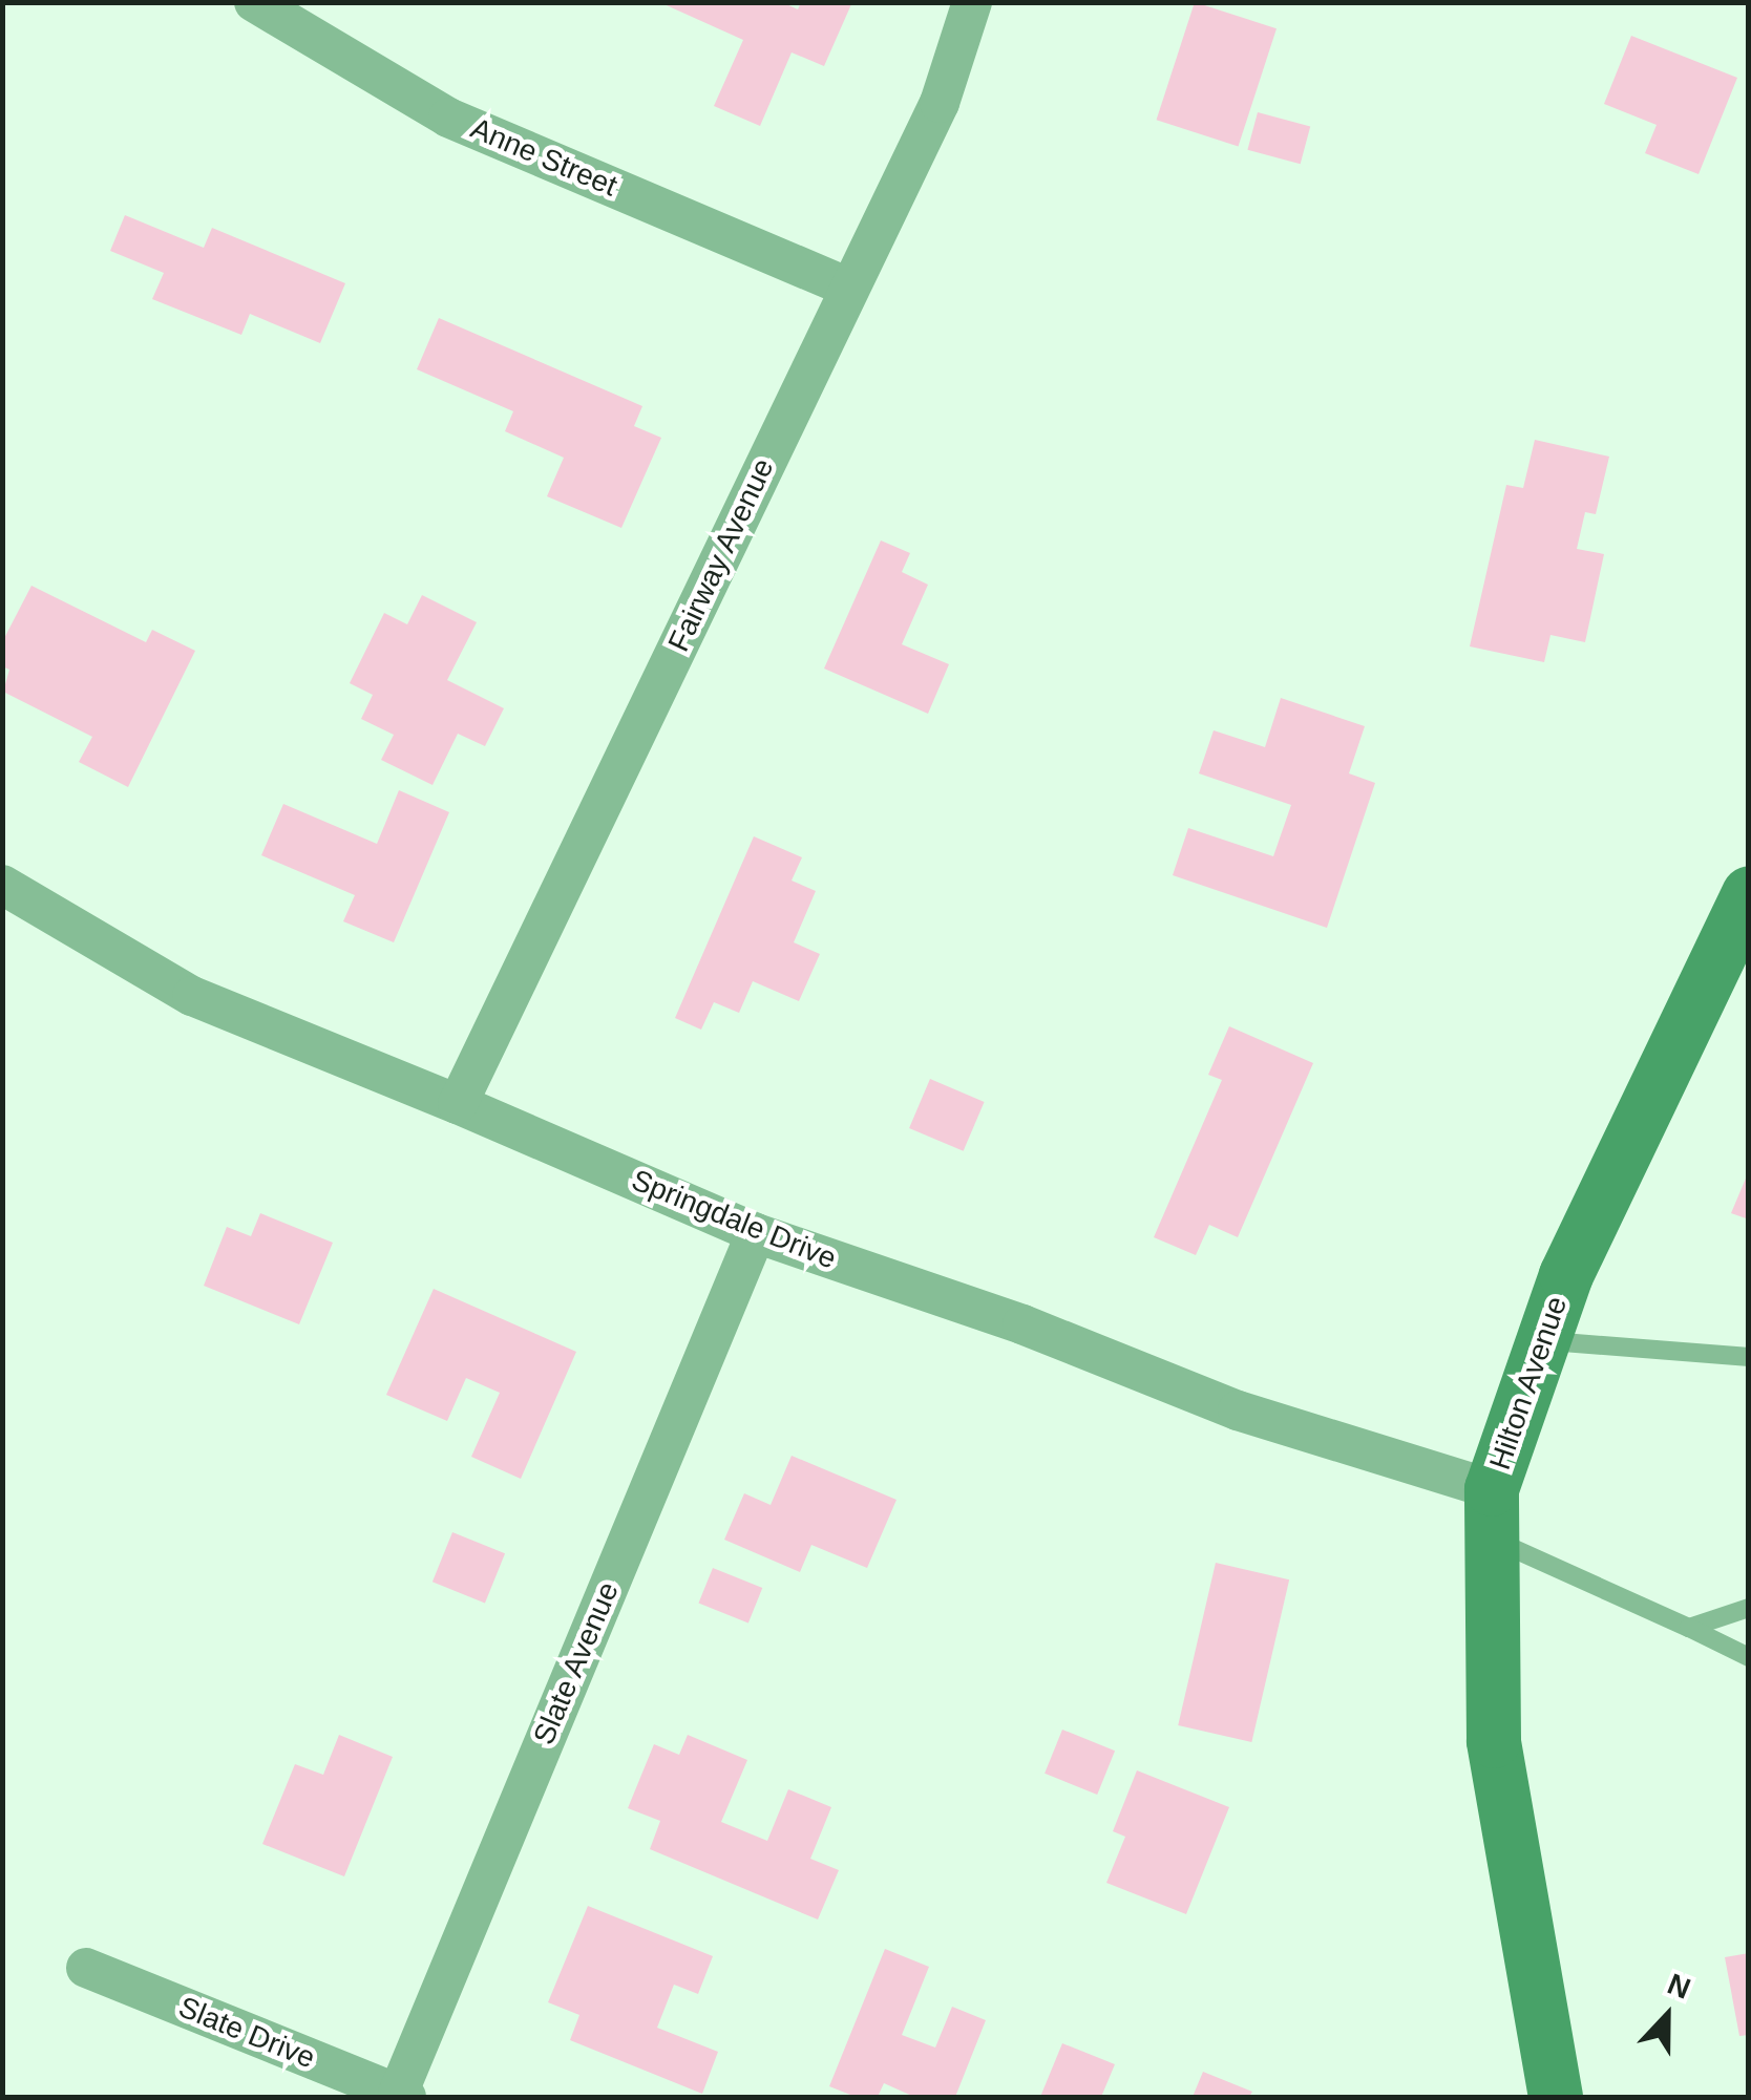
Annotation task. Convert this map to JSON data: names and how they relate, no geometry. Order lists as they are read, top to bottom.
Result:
{
  "streets": {
    "street": [
      "Anne Street",
      "Fairway Avenue",
      "Springdale Drive",
      "Hilton Avenue",
      "Slate Avenue",
      "Slate Drive"
    ]
  },
  "crossings": [
    ["Anne Street", "Fairway Avenue"],
    ["Fairway Avenue", "Springdale Drive"],
    ["Springdale Drive", "Hilton Avenue"],
    ["Springdale Drive", "Slate Avenue"],
    ["Slate Avenue", "Slate Drive"]
  ],
  "north": "top"
}
